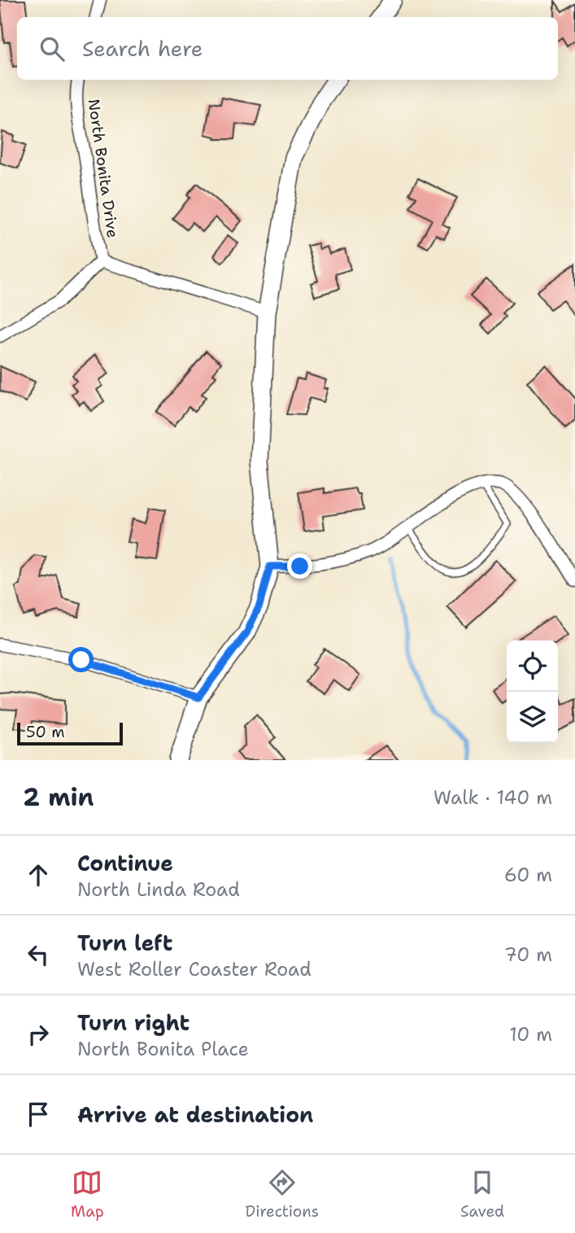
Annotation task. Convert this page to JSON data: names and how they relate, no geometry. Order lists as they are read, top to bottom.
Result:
{
  "streets": {
    "street": ["North Bonita Drive"]
  },
  "scale_bar": "50 m",
  "page": {
    "search": "Search here",
    "scale": "50 m",
    "heading": ["2 min", "Walk · 140 m"],
    "list": [
      ["Continue", "North Linda Road", "60 m"],
      ["Turn left", "West Roller Coaster Road", "70 m"],
      ["Turn right", "North Bonita Place", "10 m"],
      "Arrive at destination"
    ],
    "nav": ["Map", "Directions", "Saved"]
  }
}
